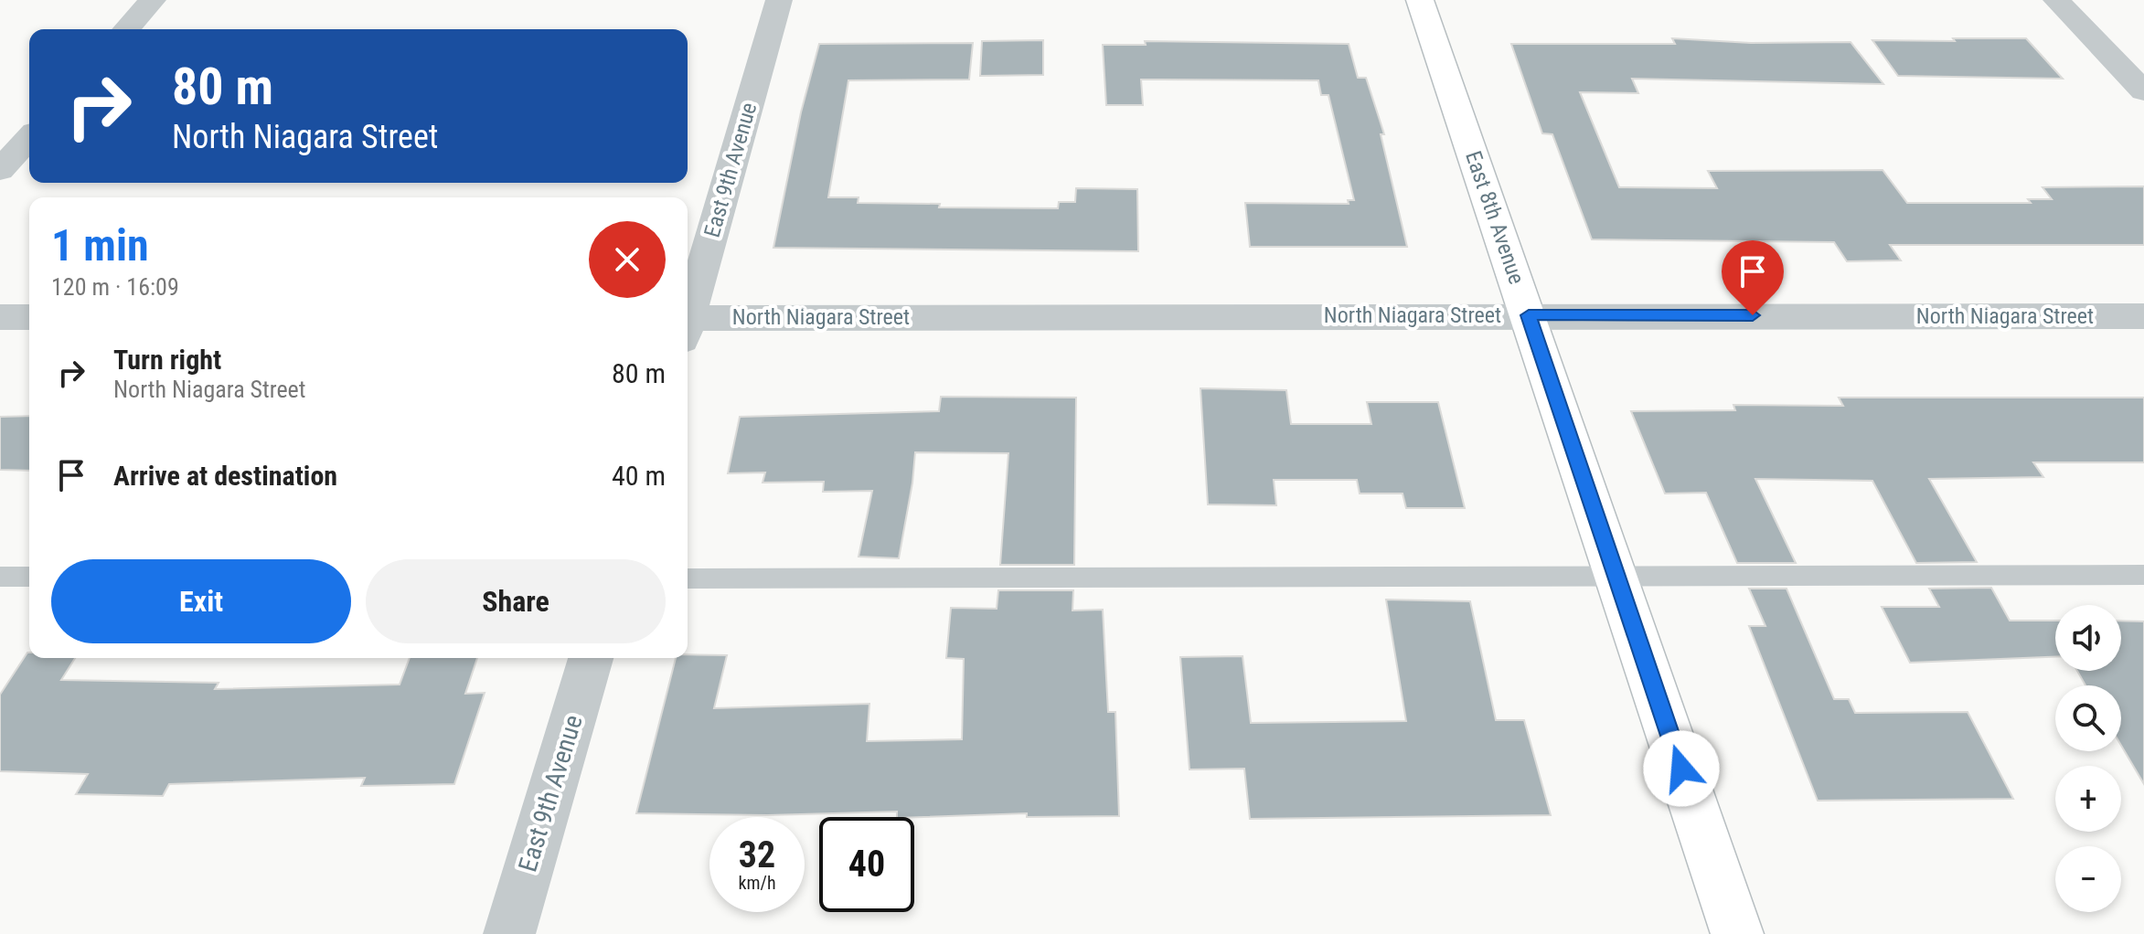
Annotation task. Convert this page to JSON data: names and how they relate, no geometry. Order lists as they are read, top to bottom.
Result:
{
  "streets": {
    "street": ["East 9th Avenue", "East 8th Avenue", "North Niagara Street"]
  },
  "crossings": [
    ["East 8th Avenue", "North Niagara Street"]
  ],
  "page": {
    "turn": ["80 m", "North Niagara Street"],
    "heading": ["1 min", "120 m · 16:09"],
    "list": [
      {
        "name": "Turn right",
        "note": "North Niagara Street",
        "value": "80 m"
      },
      {
        "name": "Arrive at destination",
        "value": "40 m"
      }
    ],
    "buttons": ["Exit", "Share"],
    "map_buttons": ["+", "−"],
    "speed": "32 km/h",
    "limit": "40"
  }
}
